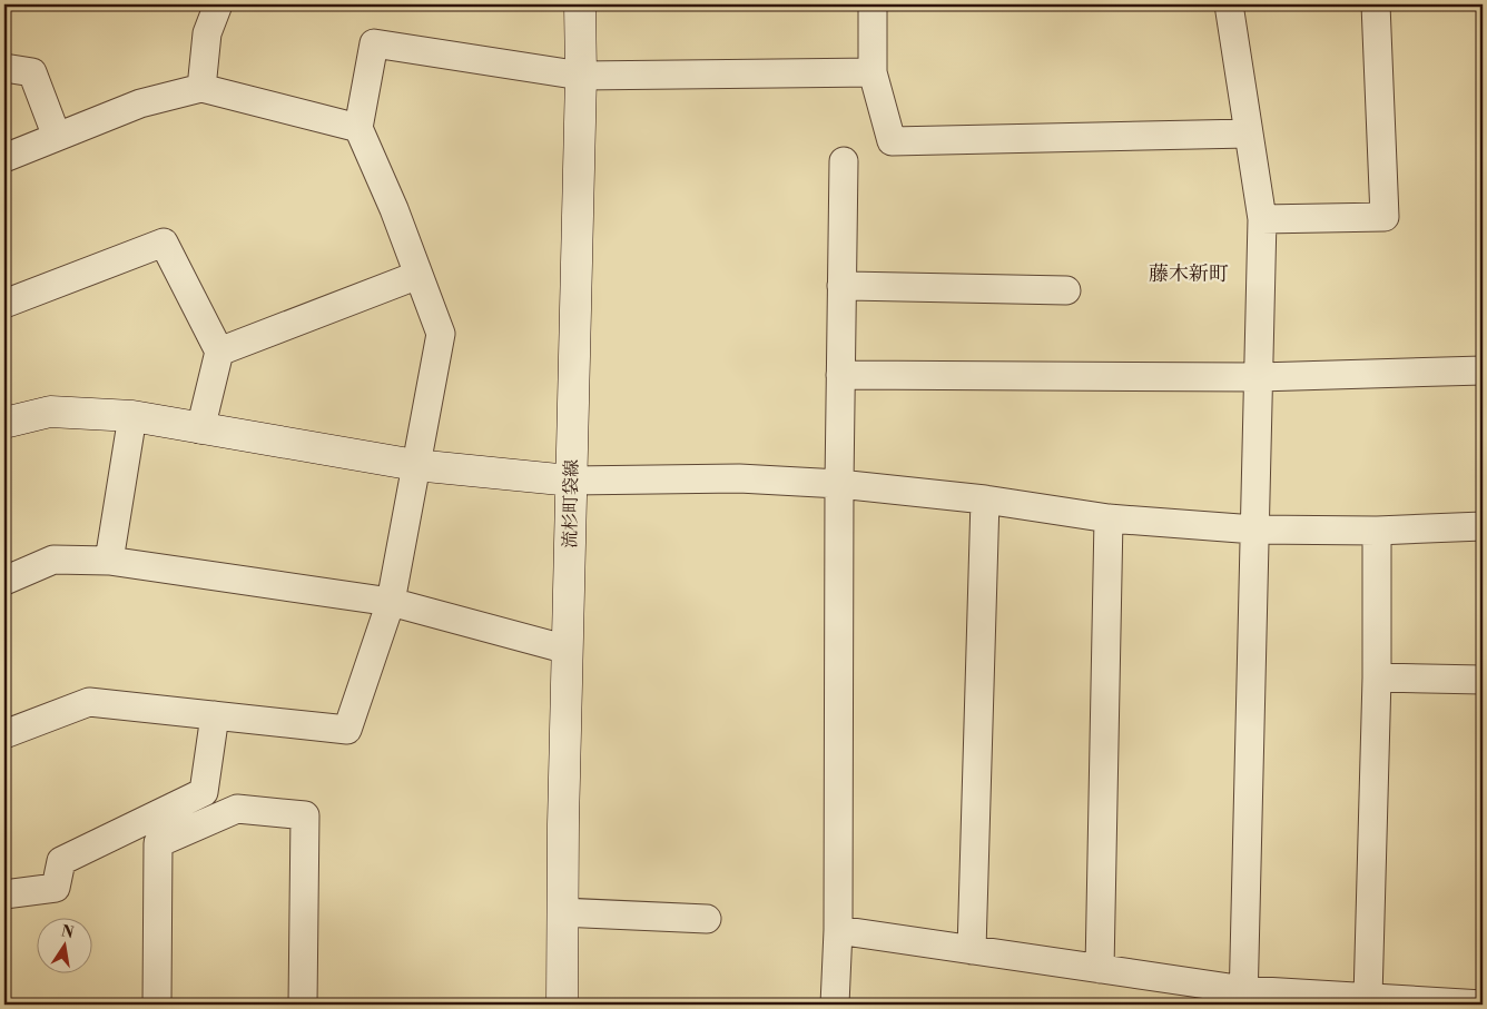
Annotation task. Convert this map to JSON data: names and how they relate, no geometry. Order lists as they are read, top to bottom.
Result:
{
  "streets": {
    "main road": ["流杉町袋線"]
  },
  "districts": ["藤木新町"],
  "north": "top"
}
